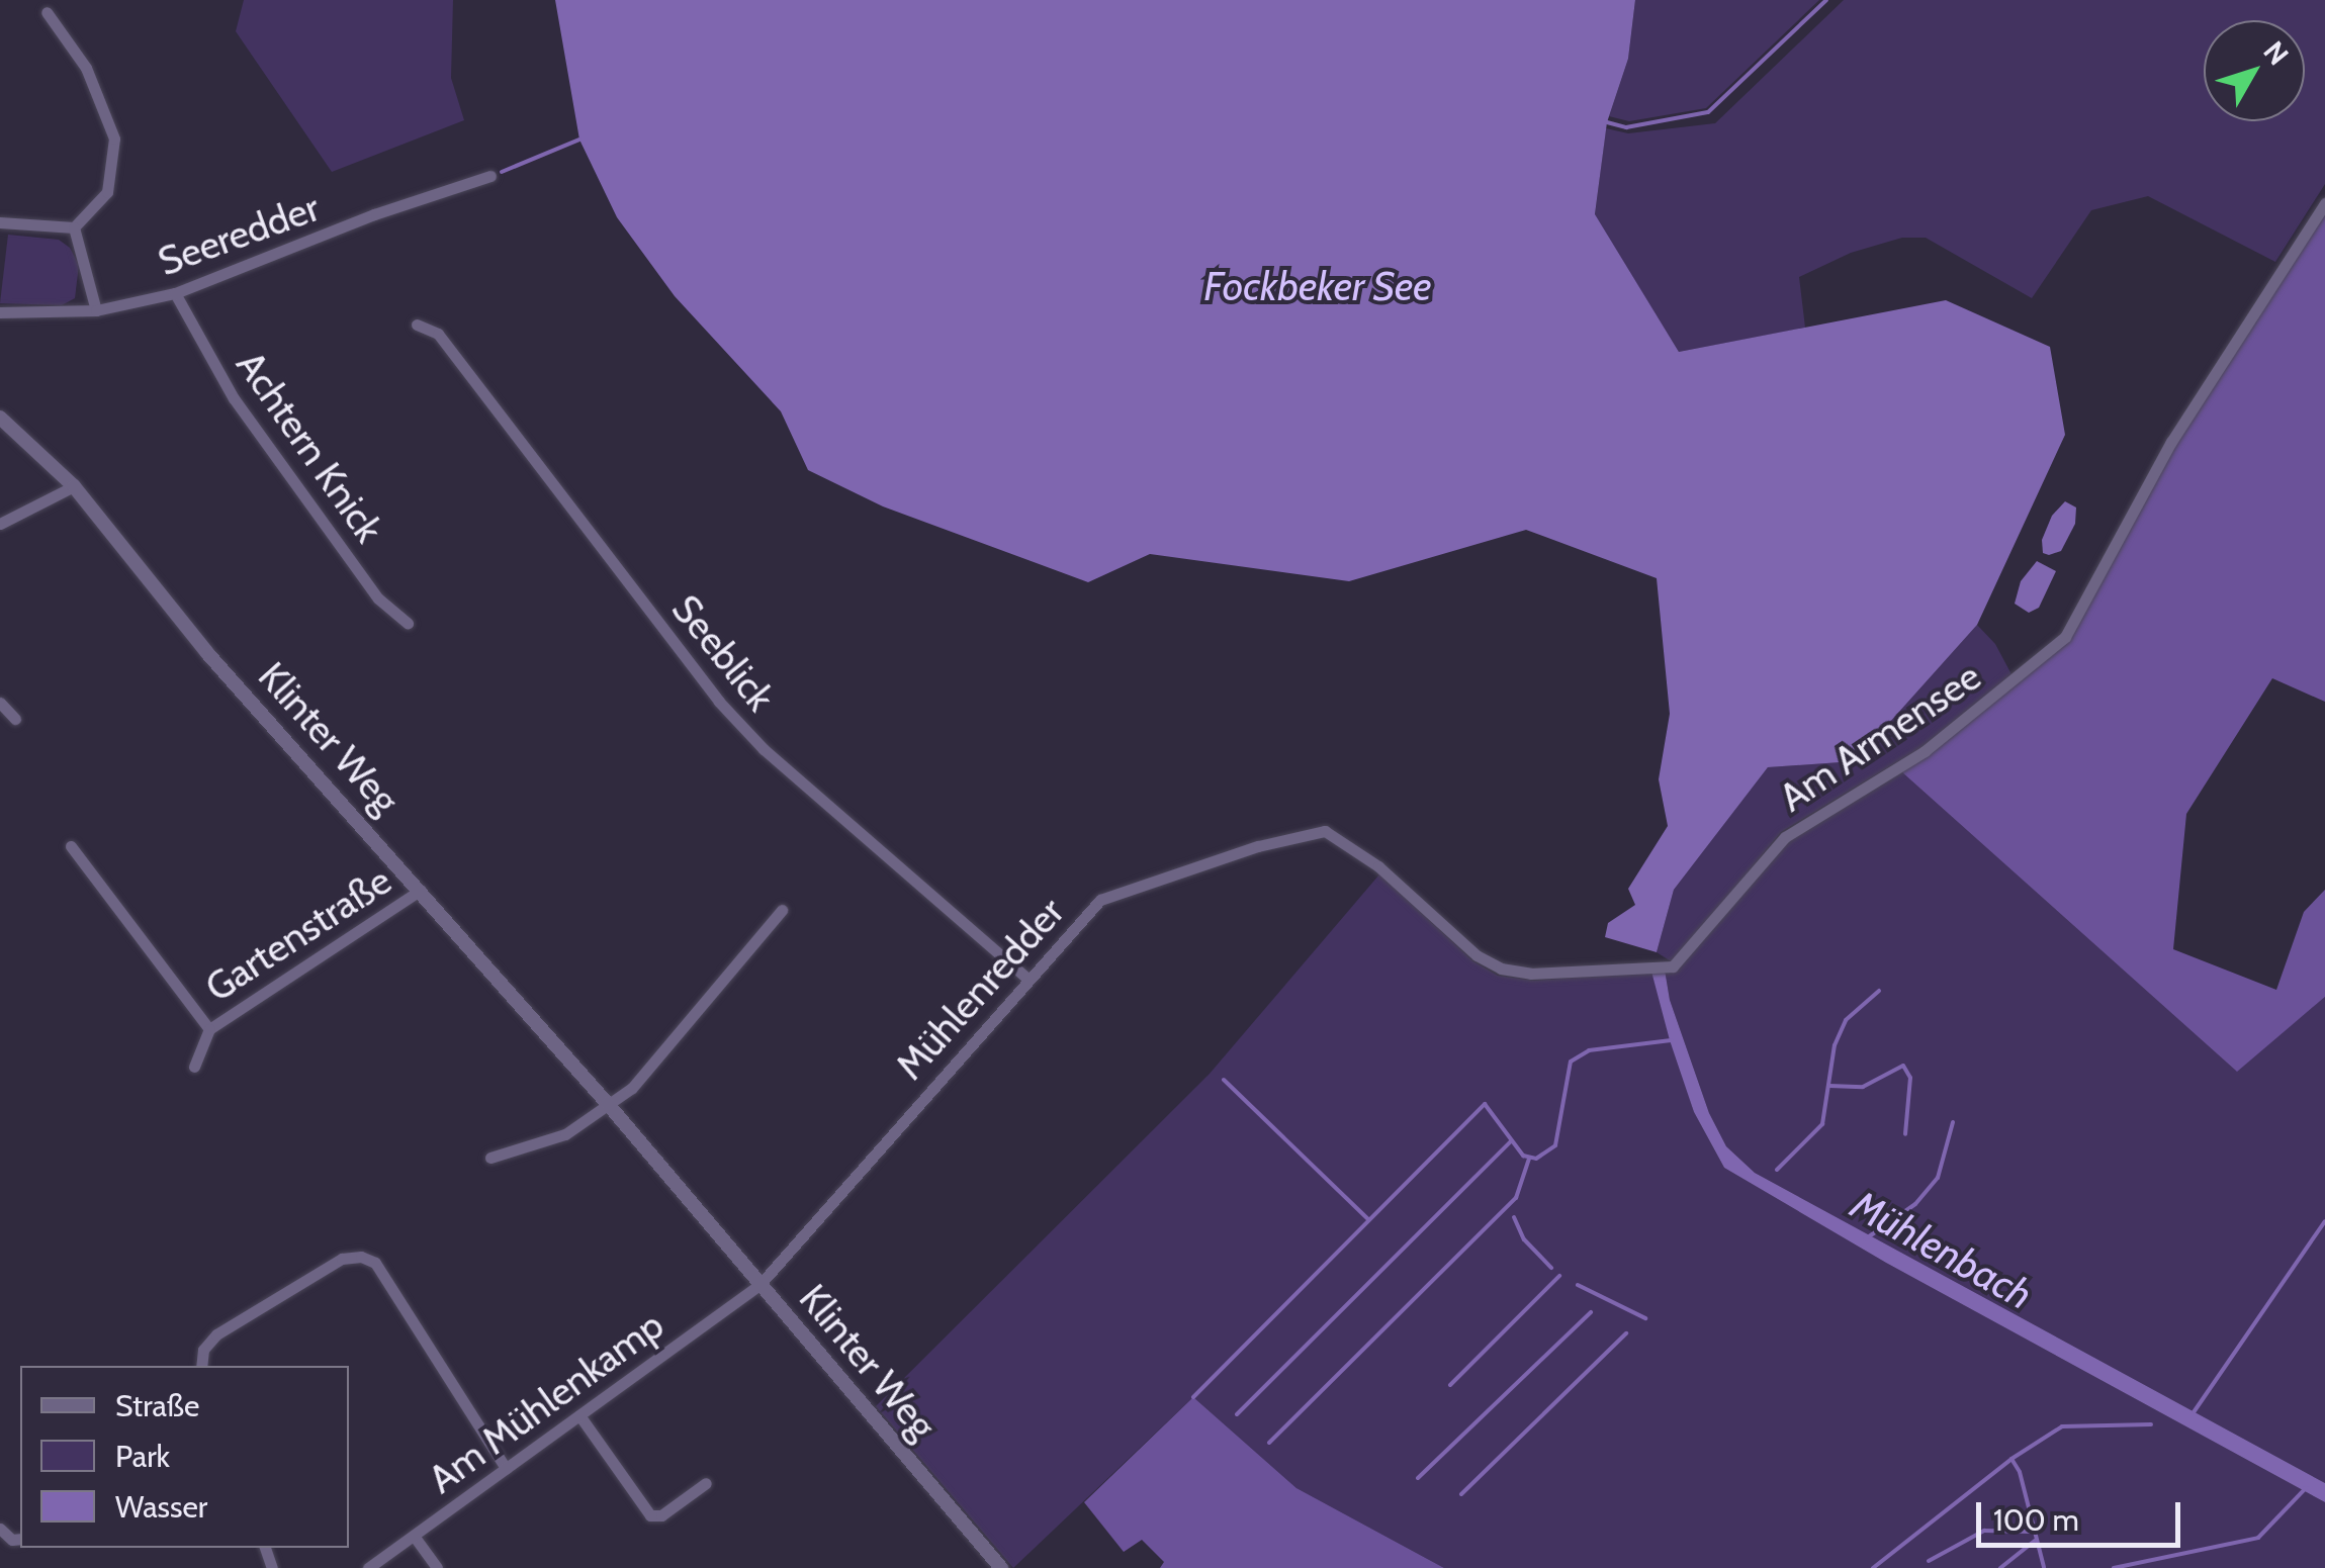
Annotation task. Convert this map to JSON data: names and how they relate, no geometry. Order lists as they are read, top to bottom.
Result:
{
  "streets": {
    "street": [
      "Seeredder",
      "Achtern Knick",
      "Seeblick",
      "Am Armensee",
      "Klinter Weg",
      "Gartenstraße",
      "Mühlenredder",
      "Am Mühlenkamp"
    ]
  },
  "crossings": [
    ["Seeredder", "Achtern Knick"],
    ["Seeblick", "Mühlenredder"],
    ["Am Armensee", "Mühlenredder"],
    ["Klinter Weg", "Gartenstraße"],
    ["Klinter Weg", "Mühlenredder"],
    ["Klinter Weg", "Am Mühlenkamp"],
    ["Mühlenredder", "Am Mühlenkamp"]
  ],
  "water": ["Fockbeker See", "Mühlenbach"],
  "legend": ["Straße", "Park", "Wasser"],
  "scale_bar": "100 m",
  "north": "top right"
}
